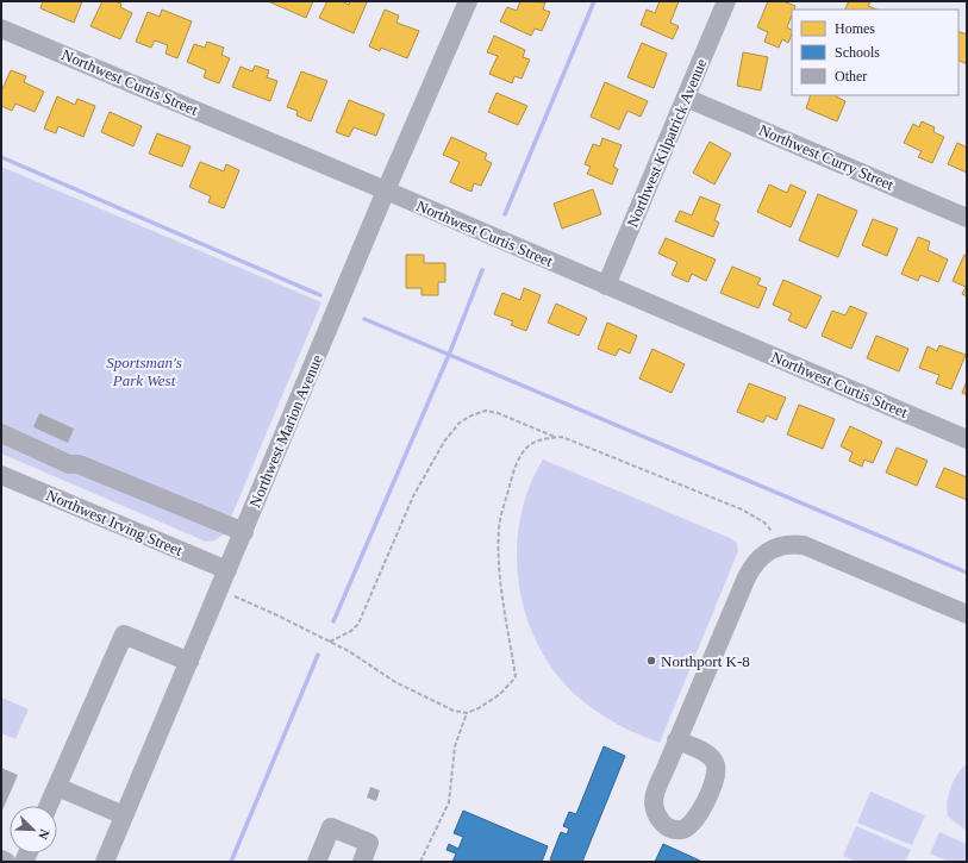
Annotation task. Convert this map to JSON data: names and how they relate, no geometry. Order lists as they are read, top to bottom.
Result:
{
  "streets": {
    "street": [
      "Northwest Curtis Street",
      "Northwest Kilpatrick Avenue",
      "Northwest Curry Street",
      "Northwest Marion Avenue",
      "Northwest Irving Street"
    ]
  },
  "crossings": [
    ["Northwest Curtis Street", "Northwest Kilpatrick Avenue"],
    ["Northwest Curtis Street", "Northwest Marion Avenue"],
    ["Northwest Kilpatrick Avenue", "Northwest Curry Street"],
    ["Northwest Marion Avenue", "Northwest Irving Street"]
  ],
  "parks": ["Sportsman's Park West"],
  "places": ["Northport K-8"],
  "legend": ["Homes", "Schools", "Other"],
  "north": "bottom right"
}
